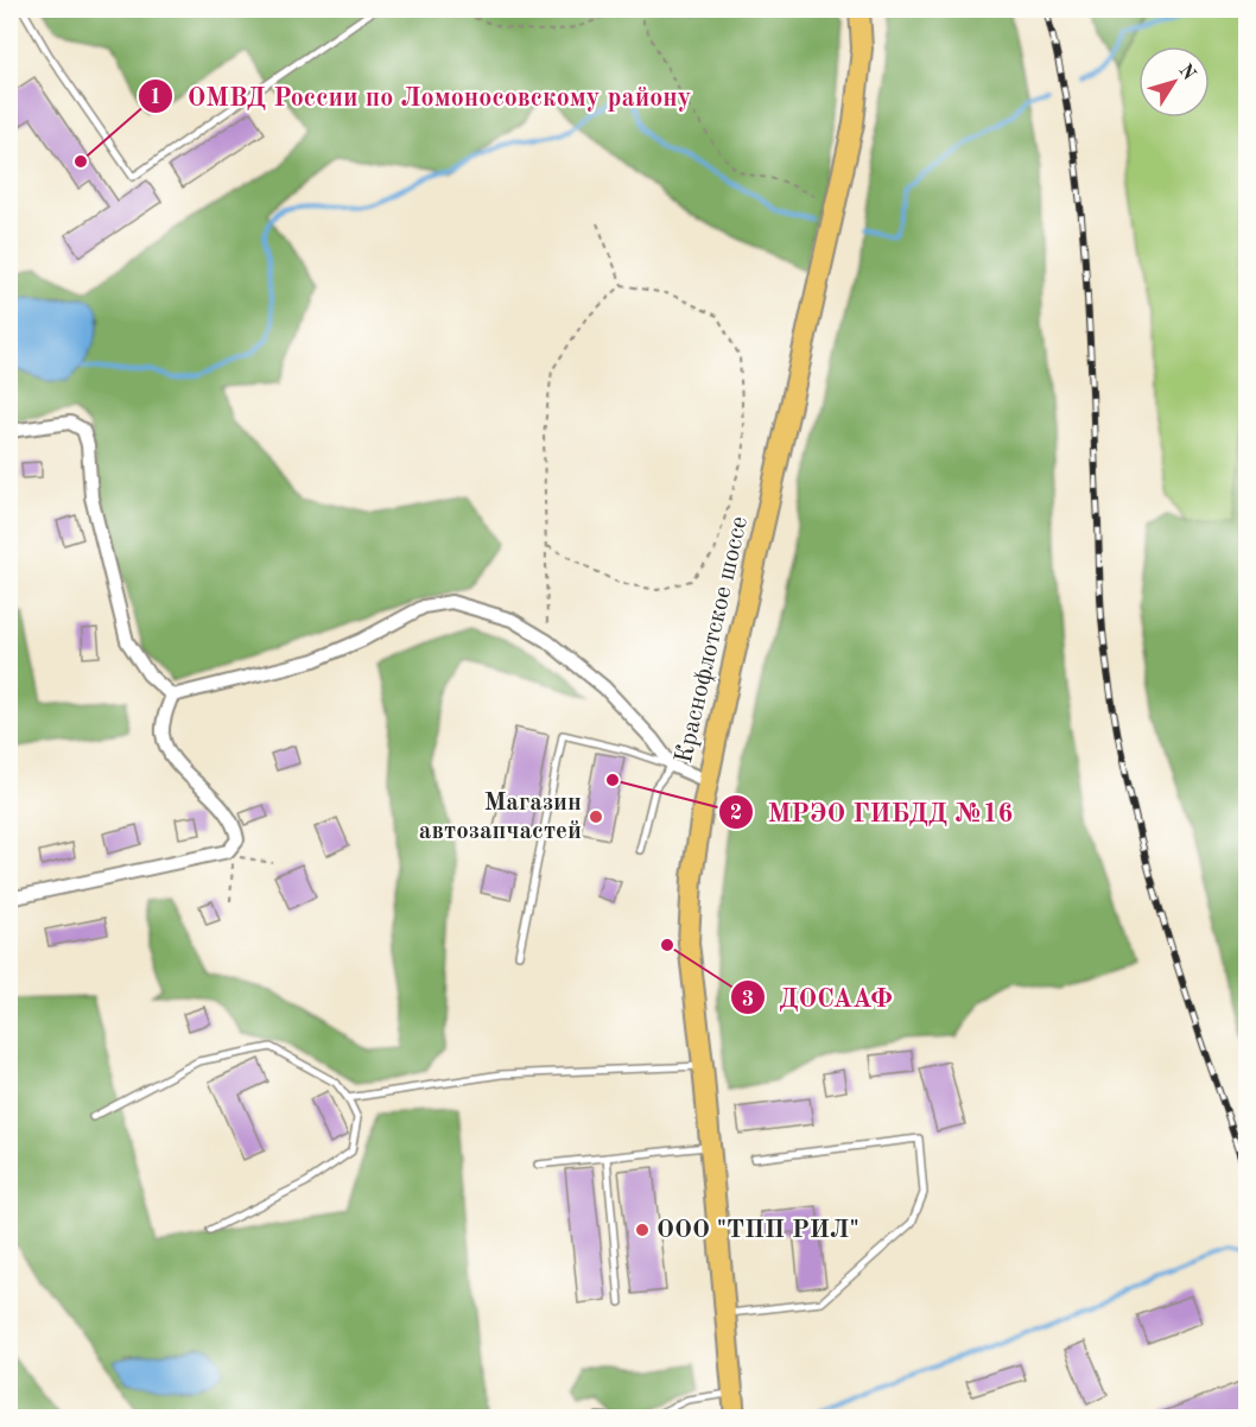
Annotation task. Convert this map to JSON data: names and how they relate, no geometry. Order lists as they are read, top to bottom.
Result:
{
  "streets": {
    "main road": ["Краснофлотское шоссе"]
  },
  "places": [
    "ОМВД России по Ломоносовскому району",
    "МРЭО ГИБДД №16",
    "Магазин автозапчастей",
    "ДОСААФ",
    "ООО \"ТПП РИЛ\""
  ],
  "north": "top right"
}
